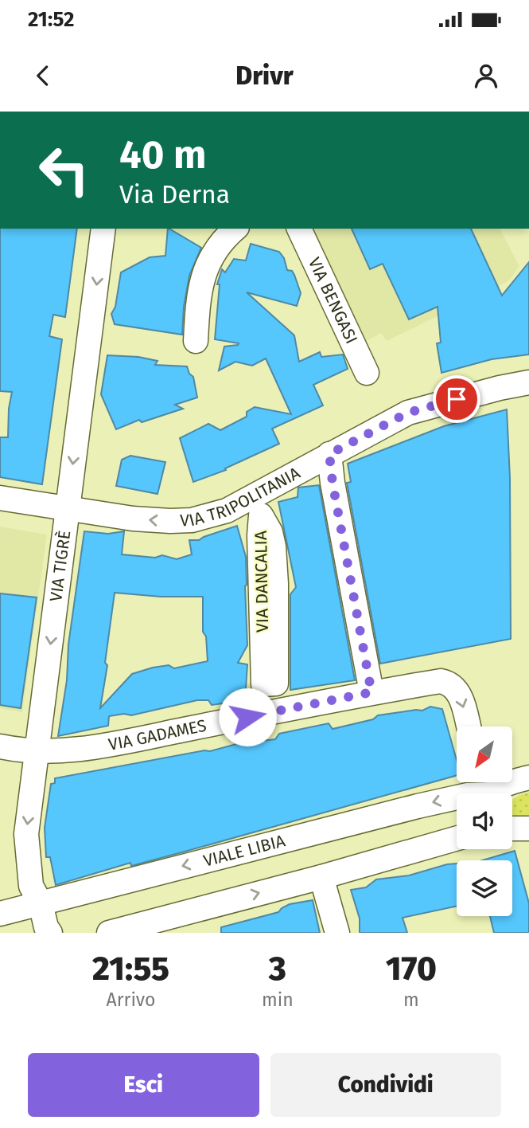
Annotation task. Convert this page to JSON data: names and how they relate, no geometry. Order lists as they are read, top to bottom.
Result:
{
  "streets": {
    "street": [
      "VIA BENGASI",
      "VIA TRIPOLITANIA",
      "VIA TIGRÈ",
      "VIA DANCALIA",
      "VIA GADAMES",
      "VIALE LIBIA"
    ]
  },
  "crossings": [
    ["VIA TRIPOLITANIA", "VIA TIGRÈ"],
    ["VIA TIGRÈ", "VIA GADAMES"],
    ["VIA TIGRÈ", "VIALE LIBIA"],
    ["VIA DANCALIA", "VIA GADAMES"]
  ],
  "one_way": ["VIA TRIPOLITANIA", "VIA TIGRÈ"],
  "north": "bottom left",
  "page": {
    "status": "21:52",
    "header": "Drivr",
    "turn": ["40 m", "Via Derna"],
    "eta": [
      "21:55",
      "Arrivo",
      "3",
      "min",
      "170",
      "m"
    ],
    "buttons": ["Esci", "Condividi"]
  }
}
